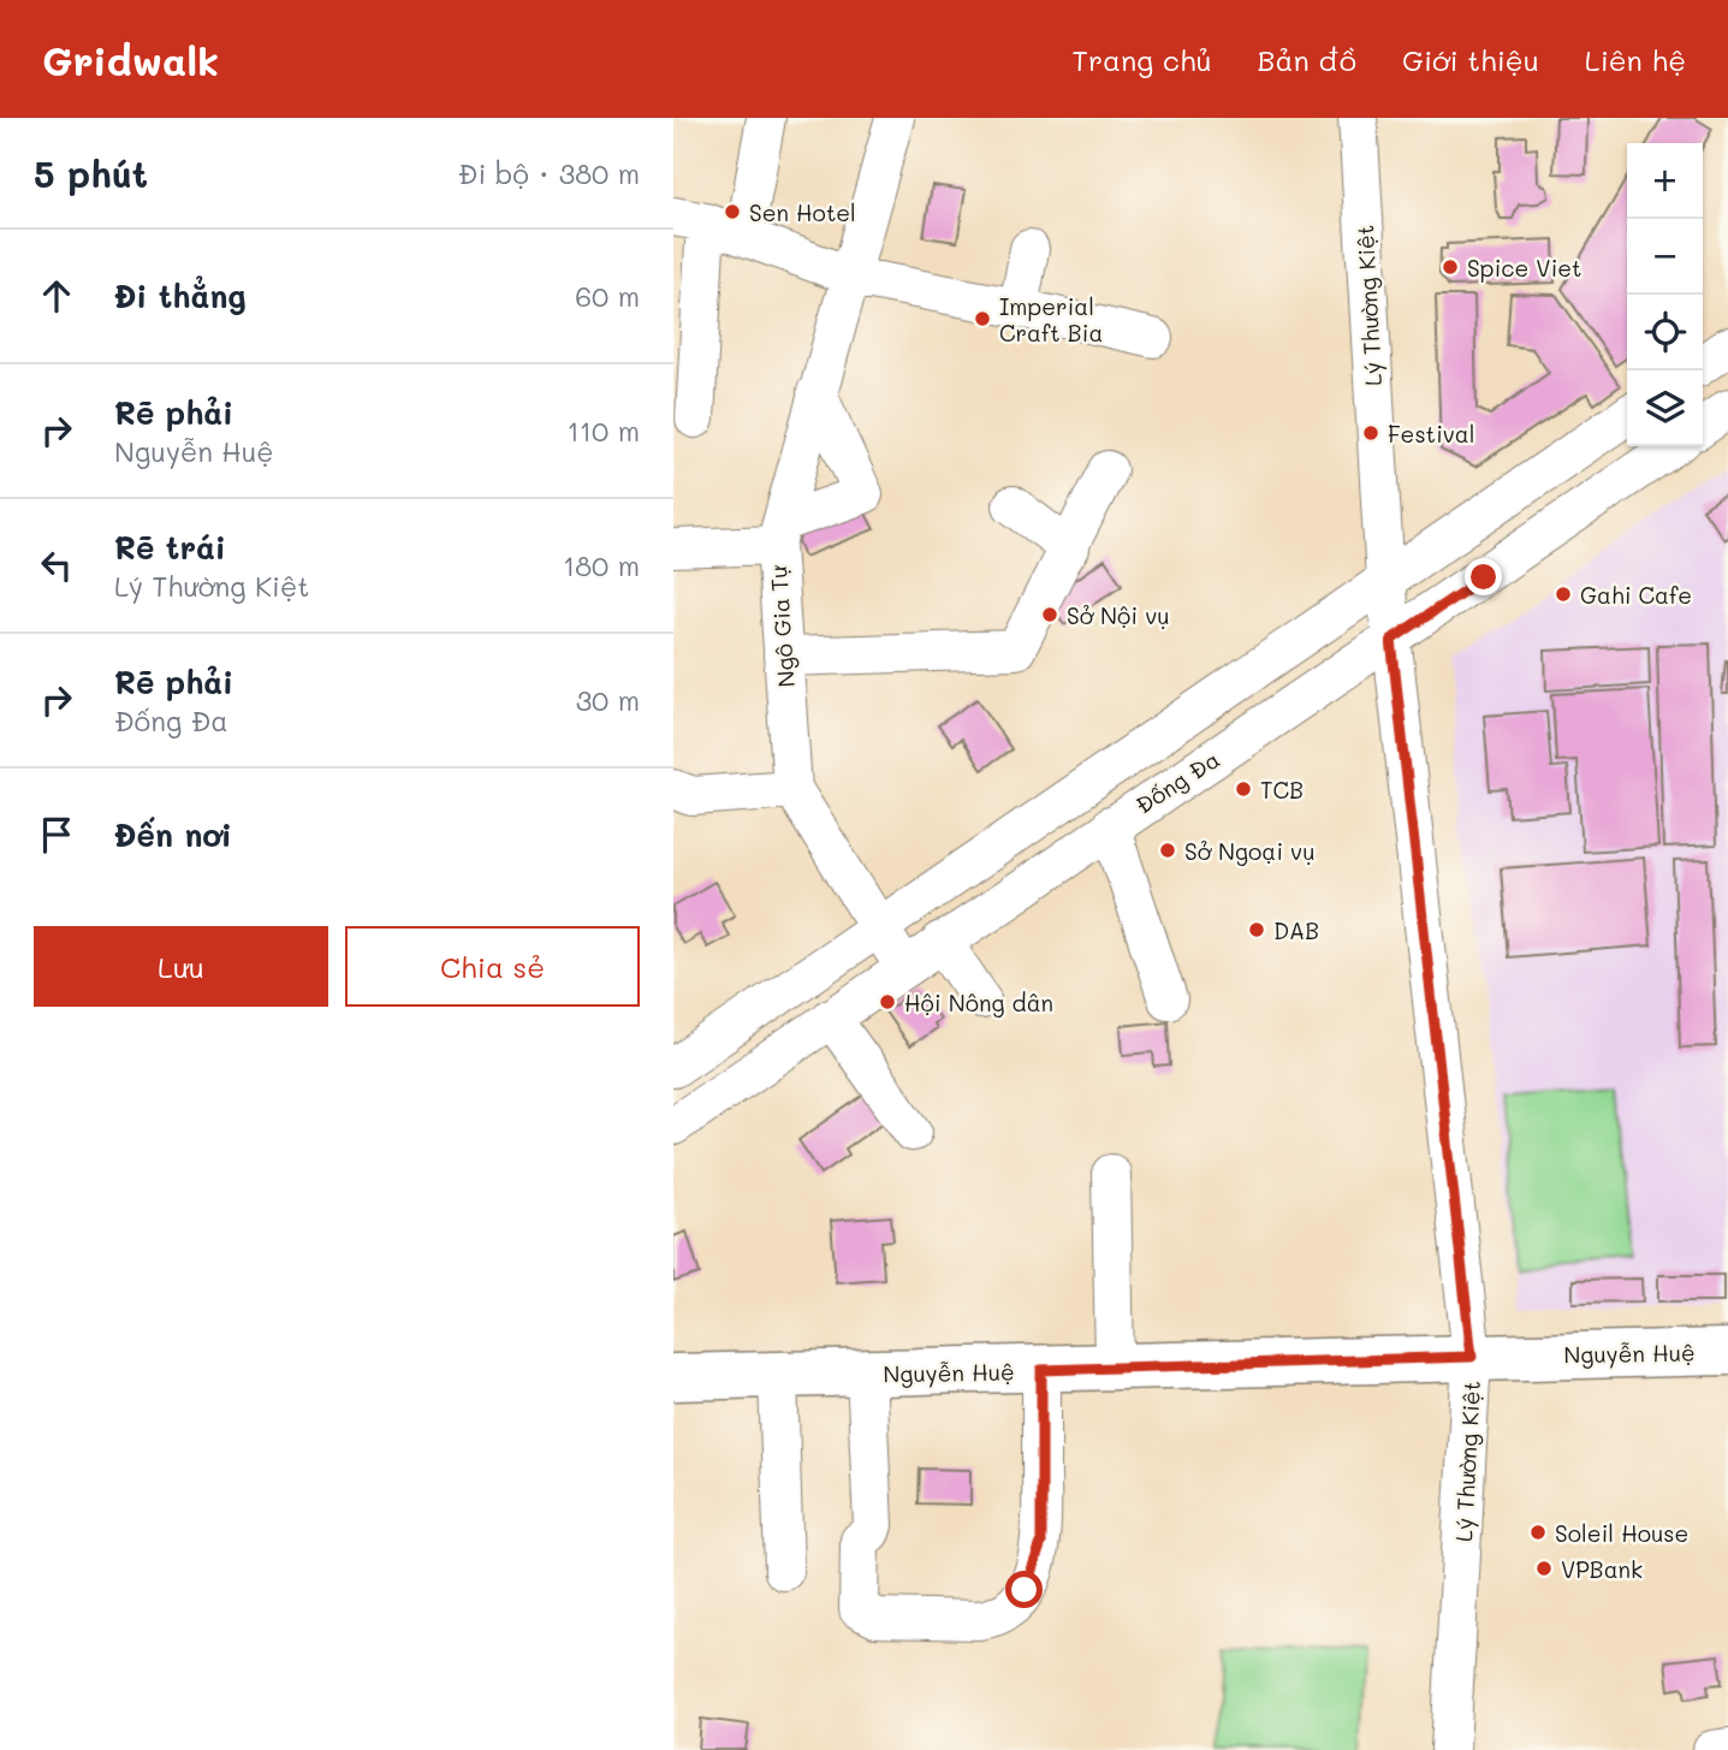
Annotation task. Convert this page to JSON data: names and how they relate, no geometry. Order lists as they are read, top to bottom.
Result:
{
  "streets": {
    "main road": ["Nguyễn Huệ"],
    "street": ["Lý Thường Kiệt", "Ngô Gia Tự", "Đống Đa"]
  },
  "crossings": [
    ["Lý Thường Kiệt", "Đống Đa"],
    ["Lý Thường Kiệt", "Nguyễn Huệ"],
    ["Ngô Gia Tự", "Đống Đa"]
  ],
  "places": [
    "Sen Hotel",
    "Spice Viet",
    "Imperial Craft Bia",
    "Festival",
    "Gahi Cafe",
    "Sở Nội vụ",
    "TCB",
    "Sở Ngoại vụ",
    "DAB",
    "Hội Nông dân",
    "Soleil House",
    "VPBank"
  ],
  "page": {
    "header": "Gridwalk",
    "nav": [
      "Trang chủ",
      "Bản đồ",
      "Giới thiệu",
      "Liên hệ"
    ],
    "heading": ["5 phút", "Đi bộ · 380 m"],
    "map_buttons": ["+", "−"],
    "list": [
      ["Đi thẳng", "60 m"],
      ["Rẽ phải", "Nguyễn Huệ", "110 m"],
      ["Rẽ trái", "Lý Thường Kiệt", "180 m"],
      ["Rẽ phải", "Đống Đa", "30 m"],
      "Đến nơi"
    ],
    "buttons": ["Lưu", "Chia sẻ"]
  }
}
